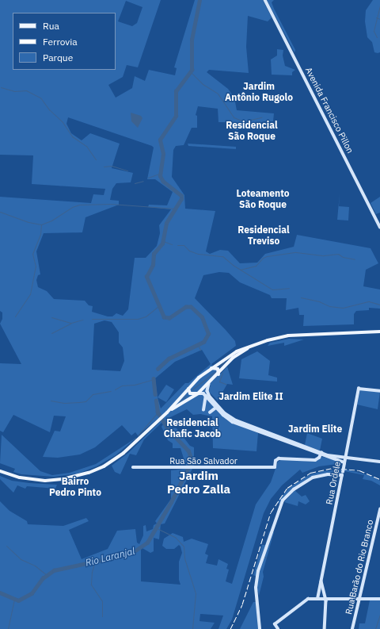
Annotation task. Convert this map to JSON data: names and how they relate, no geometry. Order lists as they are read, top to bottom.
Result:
{
  "streets": {
    "main road": [
      "Avenida Francisco Pillon",
      "Rua São Salvador",
      "Rua Ordele",
      "Rua Barão do Rio Branco"
    ]
  },
  "districts": [
    "Jardim Antônio Rugolo",
    "Residencial São Roque",
    "Loteamento São Roque",
    "Residencial Treviso",
    "Jardim Elite II",
    "Residencial Chafic Jacob",
    "Jardim Elite",
    "Jardim Pedro Zalla",
    "Bairro Pedro Pinto"
  ],
  "water": ["Rio Laranjal"],
  "legend": ["Rua", "Ferrovia", "Parque"]
}
